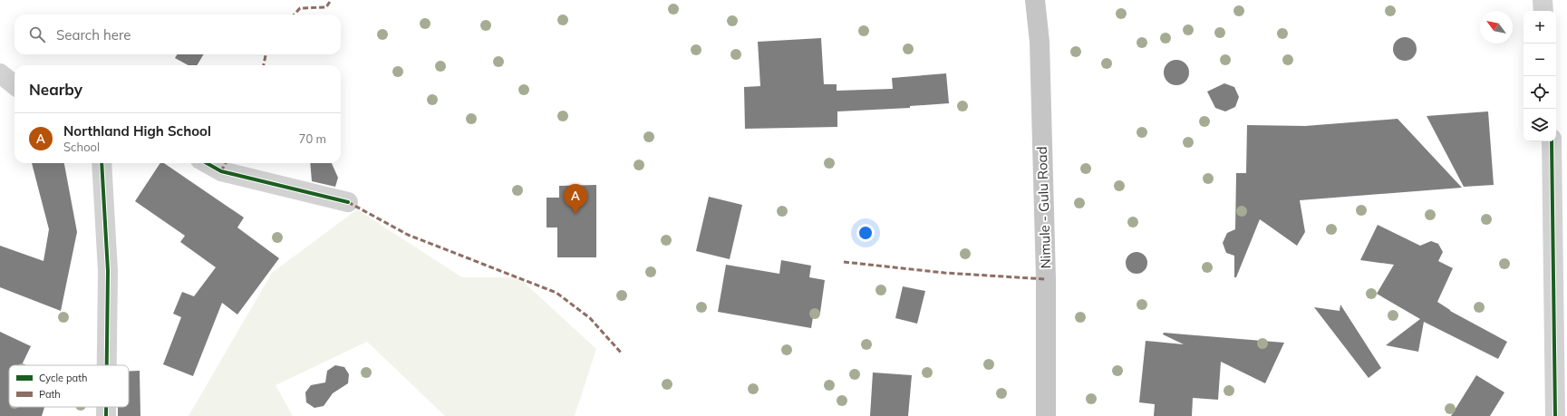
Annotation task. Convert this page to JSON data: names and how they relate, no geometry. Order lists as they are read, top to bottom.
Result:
{
  "streets": {
    "main road": ["Nimule - Gulu Road"]
  },
  "legend": ["Cycle path", "Path"],
  "north": "top left",
  "page": {
    "map_buttons": ["+", "−"],
    "search": "Search here",
    "heading": "Nearby",
    "list": [
      {
        "mark": "A",
        "name": "Northland High School",
        "note": "School",
        "value": "70 m"
      }
    ],
    "pins": "A"
  }
}
